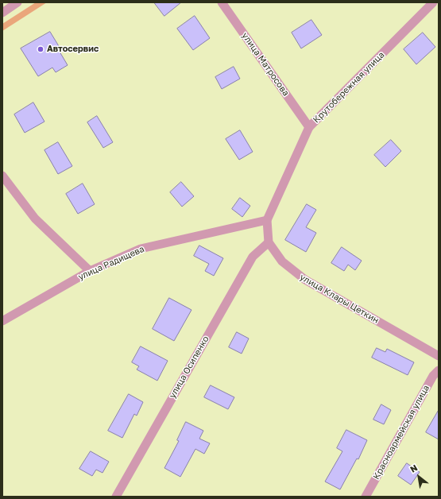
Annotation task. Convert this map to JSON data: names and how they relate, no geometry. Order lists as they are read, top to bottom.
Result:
{
  "streets": {
    "street": [
      "улица Матросова",
      "Крутобережная улица",
      "улица Радищева",
      "улица Клары Цеткин",
      "улица Осипенко",
      "Красноармейская улица"
    ]
  },
  "crossings": [
    ["улица Матросова", "Крутобережная улица"],
    ["Крутобережная улица", "улица Радищева"],
    ["улица Клары Цеткин", "улица Осипенко"]
  ],
  "places": ["Автосервис"],
  "north": "top left"
}
